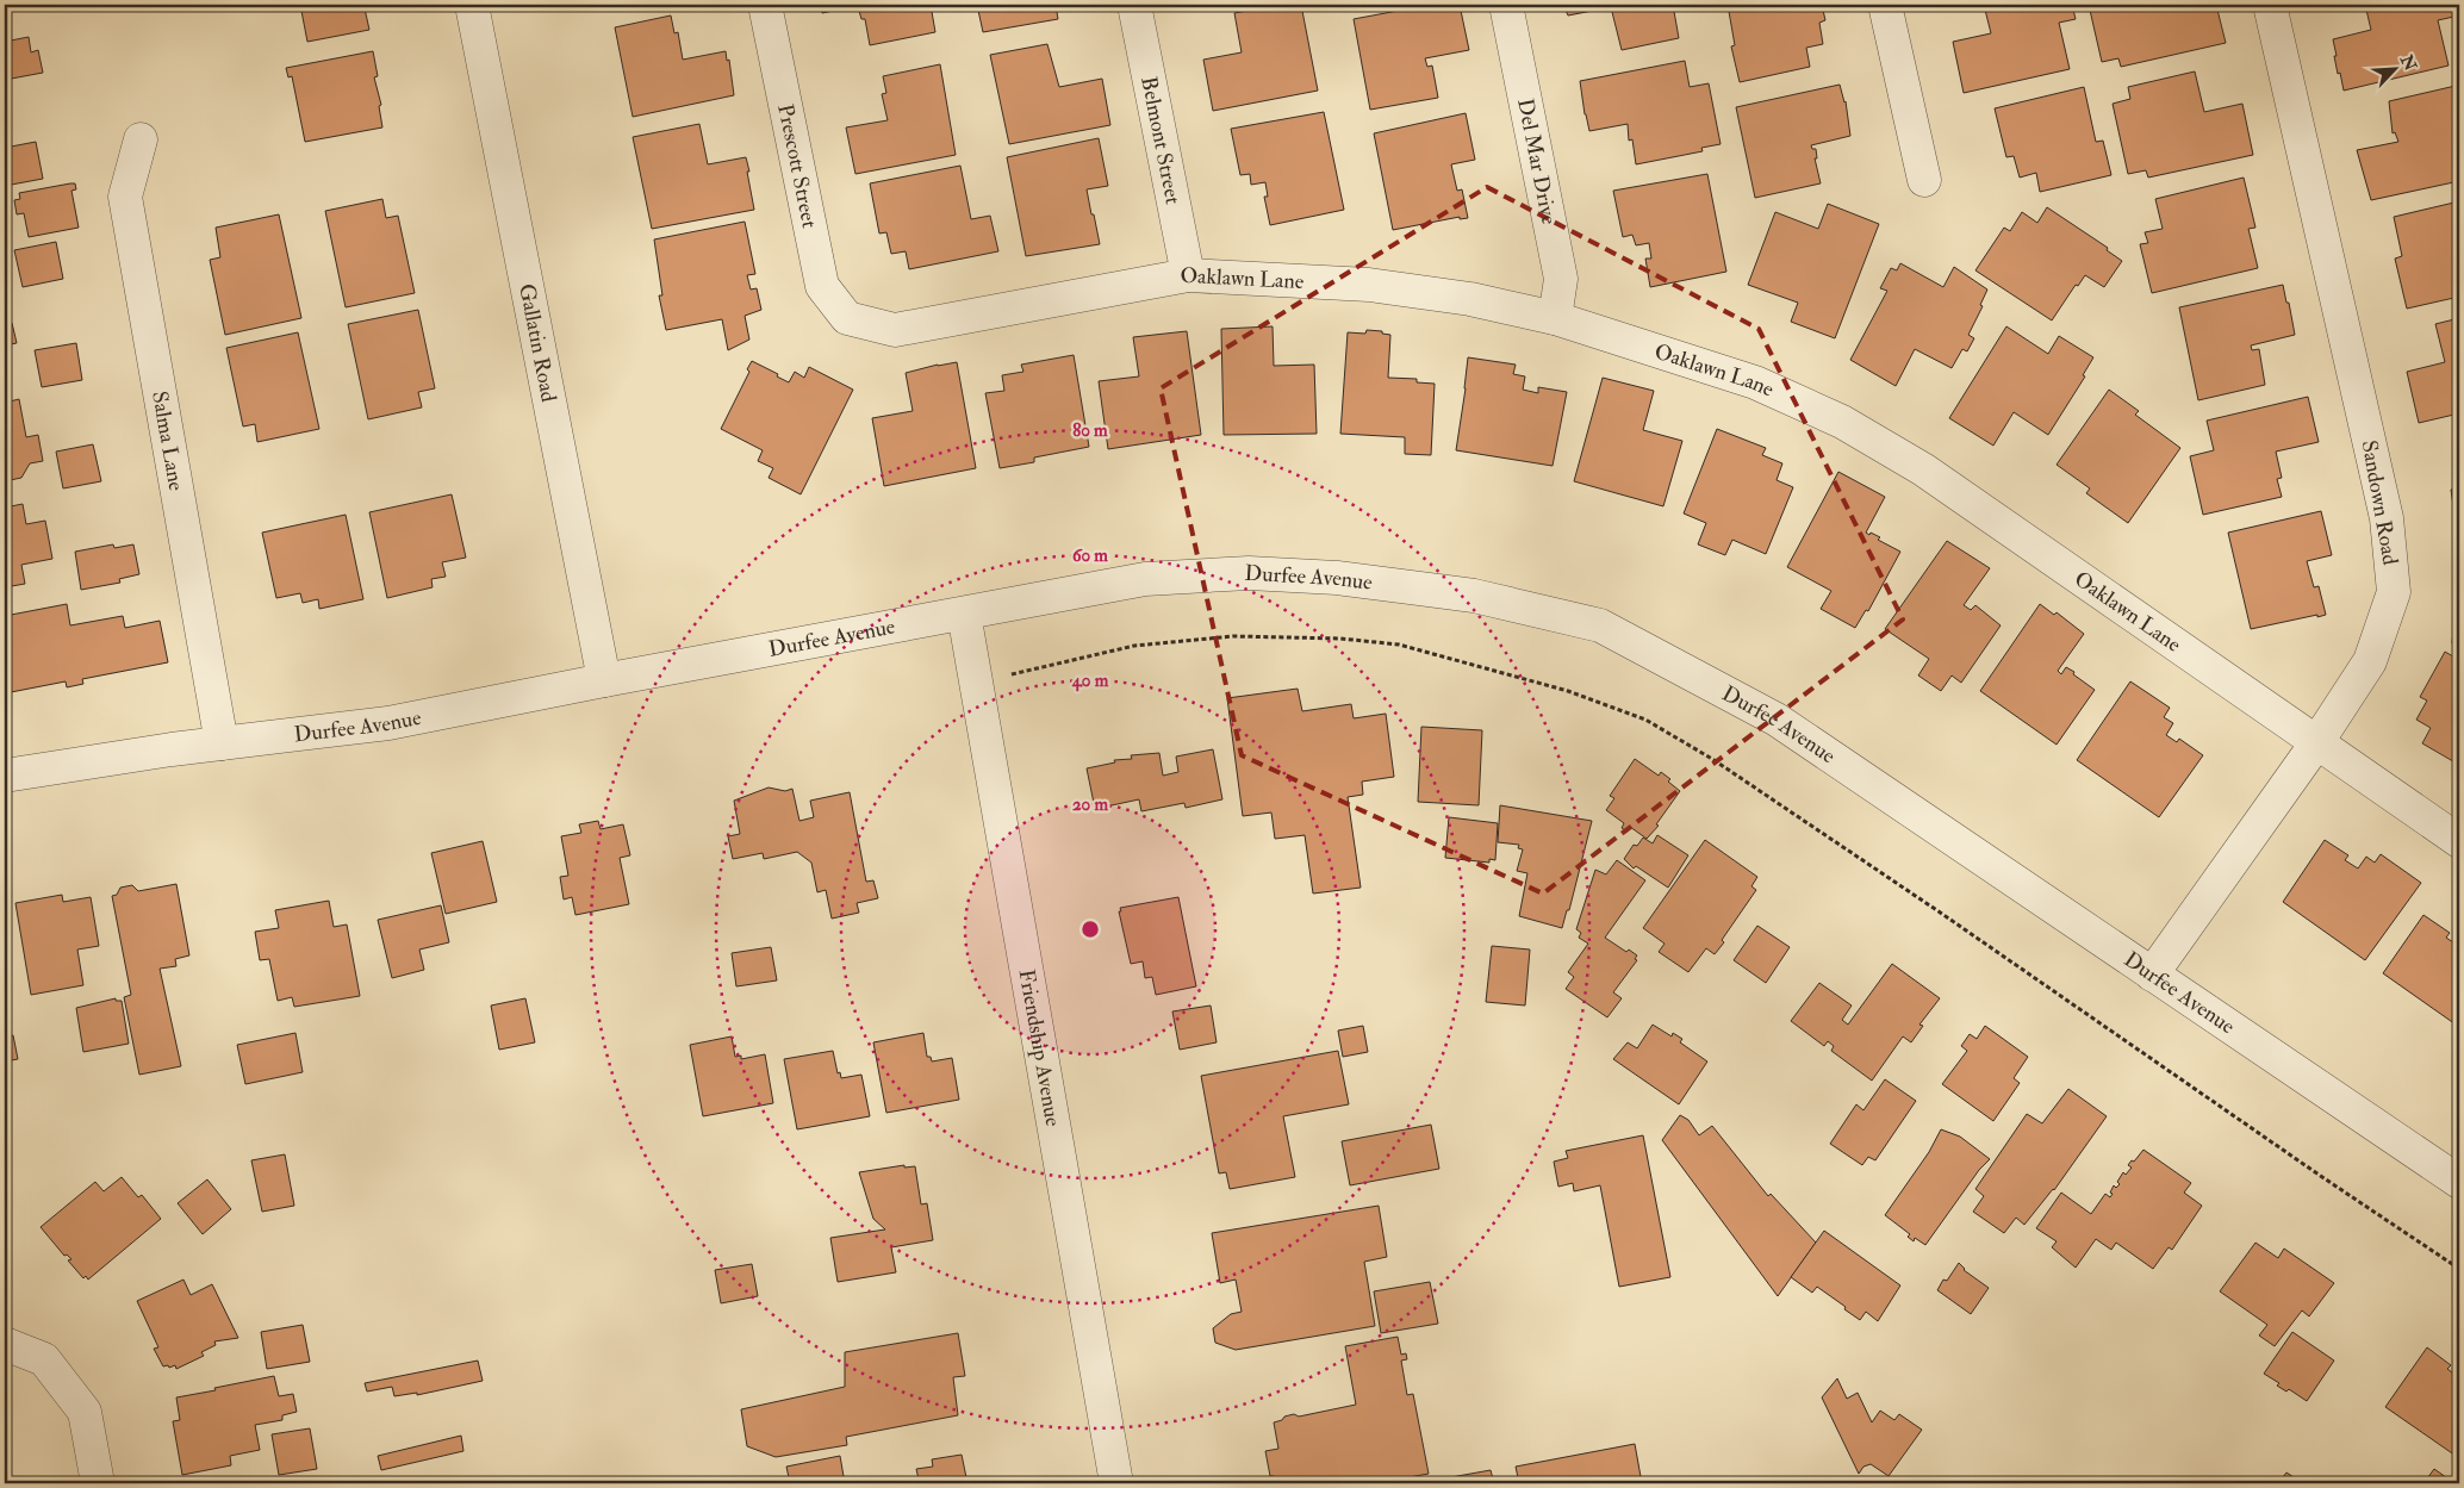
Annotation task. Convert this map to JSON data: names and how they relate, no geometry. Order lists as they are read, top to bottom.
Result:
{
  "streets": {
    "street": [
      "Belmont Street",
      "Del Mar Drive",
      "Prescott Street",
      "Oaklawn Lane",
      "Gallatin Road",
      "Salma Lane",
      "Sandown Road",
      "Durfee Avenue",
      "Friendship Avenue"
    ]
  },
  "crossings": [
    ["Belmont Street", "Oaklawn Lane"],
    ["Del Mar Drive", "Oaklawn Lane"],
    ["Prescott Street", "Oaklawn Lane"],
    ["Oaklawn Lane", "Sandown Road"],
    ["Gallatin Road", "Durfee Avenue"],
    ["Salma Lane", "Durfee Avenue"],
    ["Sandown Road", "Durfee Avenue"],
    ["Durfee Avenue", "Friendship Avenue"]
  ],
  "north": "top right",
  "rings": [
    "80 m",
    "60 m",
    "40 m",
    "20 m"
  ]
}
